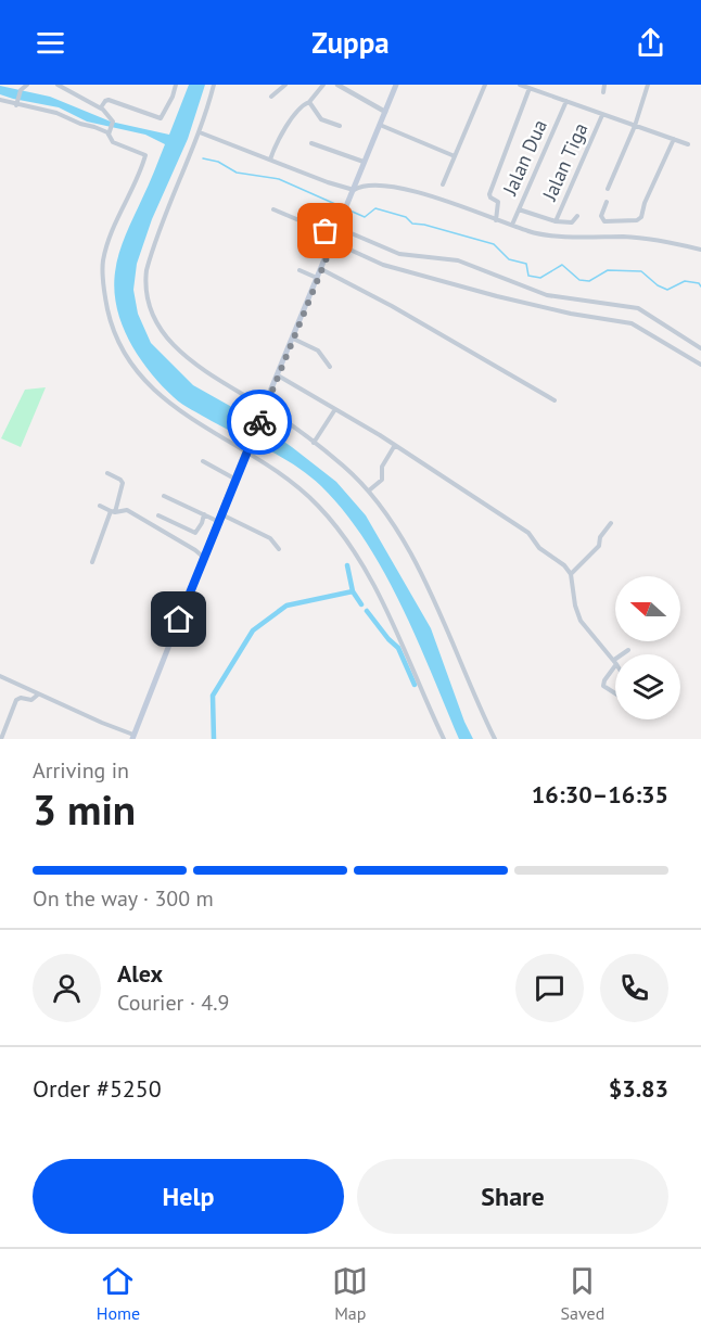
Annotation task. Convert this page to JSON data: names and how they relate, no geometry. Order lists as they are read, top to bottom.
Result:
{
  "streets": {
    "street": ["Jalan Dua", "Jalan Tiga"]
  },
  "crossings": [
    ["Jalan Dua", "Jalan Tiga"]
  ],
  "north": "left",
  "page": {
    "header": "Zuppa",
    "heading": ["3 min", "Arriving in", "16:30–16:35"],
    "panel": [
      "Alex",
      "Courier · 4.9",
      "Order #5250",
      "$3.83"
    ],
    "bar": "On the way · 300 m",
    "buttons": ["Help", "Share"],
    "tabs": ["Home", "Map", "Saved"]
  }
}
